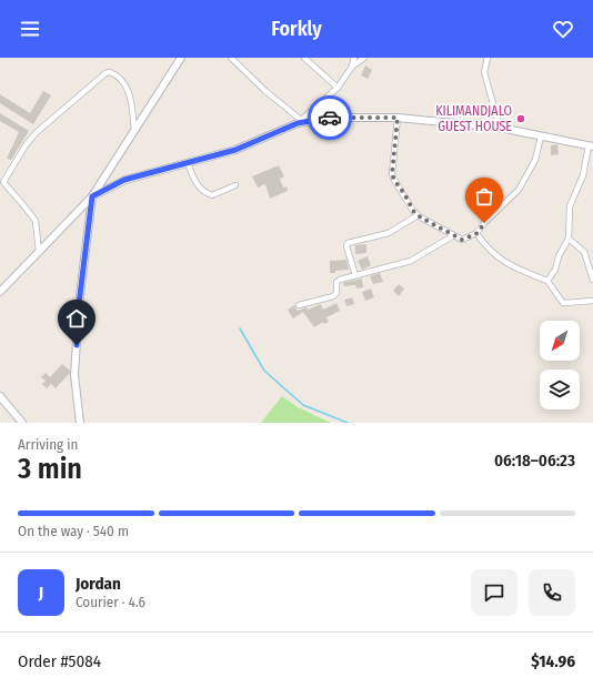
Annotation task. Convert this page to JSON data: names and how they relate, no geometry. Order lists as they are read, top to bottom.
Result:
{
  "places": ["KILIMANDJALO GUEST HOUSE"],
  "north": "bottom left",
  "page": {
    "header": "Forkly",
    "heading": ["3 min", "Arriving in", "06:18–06:23"],
    "panel": [
      "Jordan",
      "Courier · 4.6",
      "Order #5084",
      "$14.96"
    ],
    "bar": "On the way · 540 m",
    "round": "J"
  }
}
